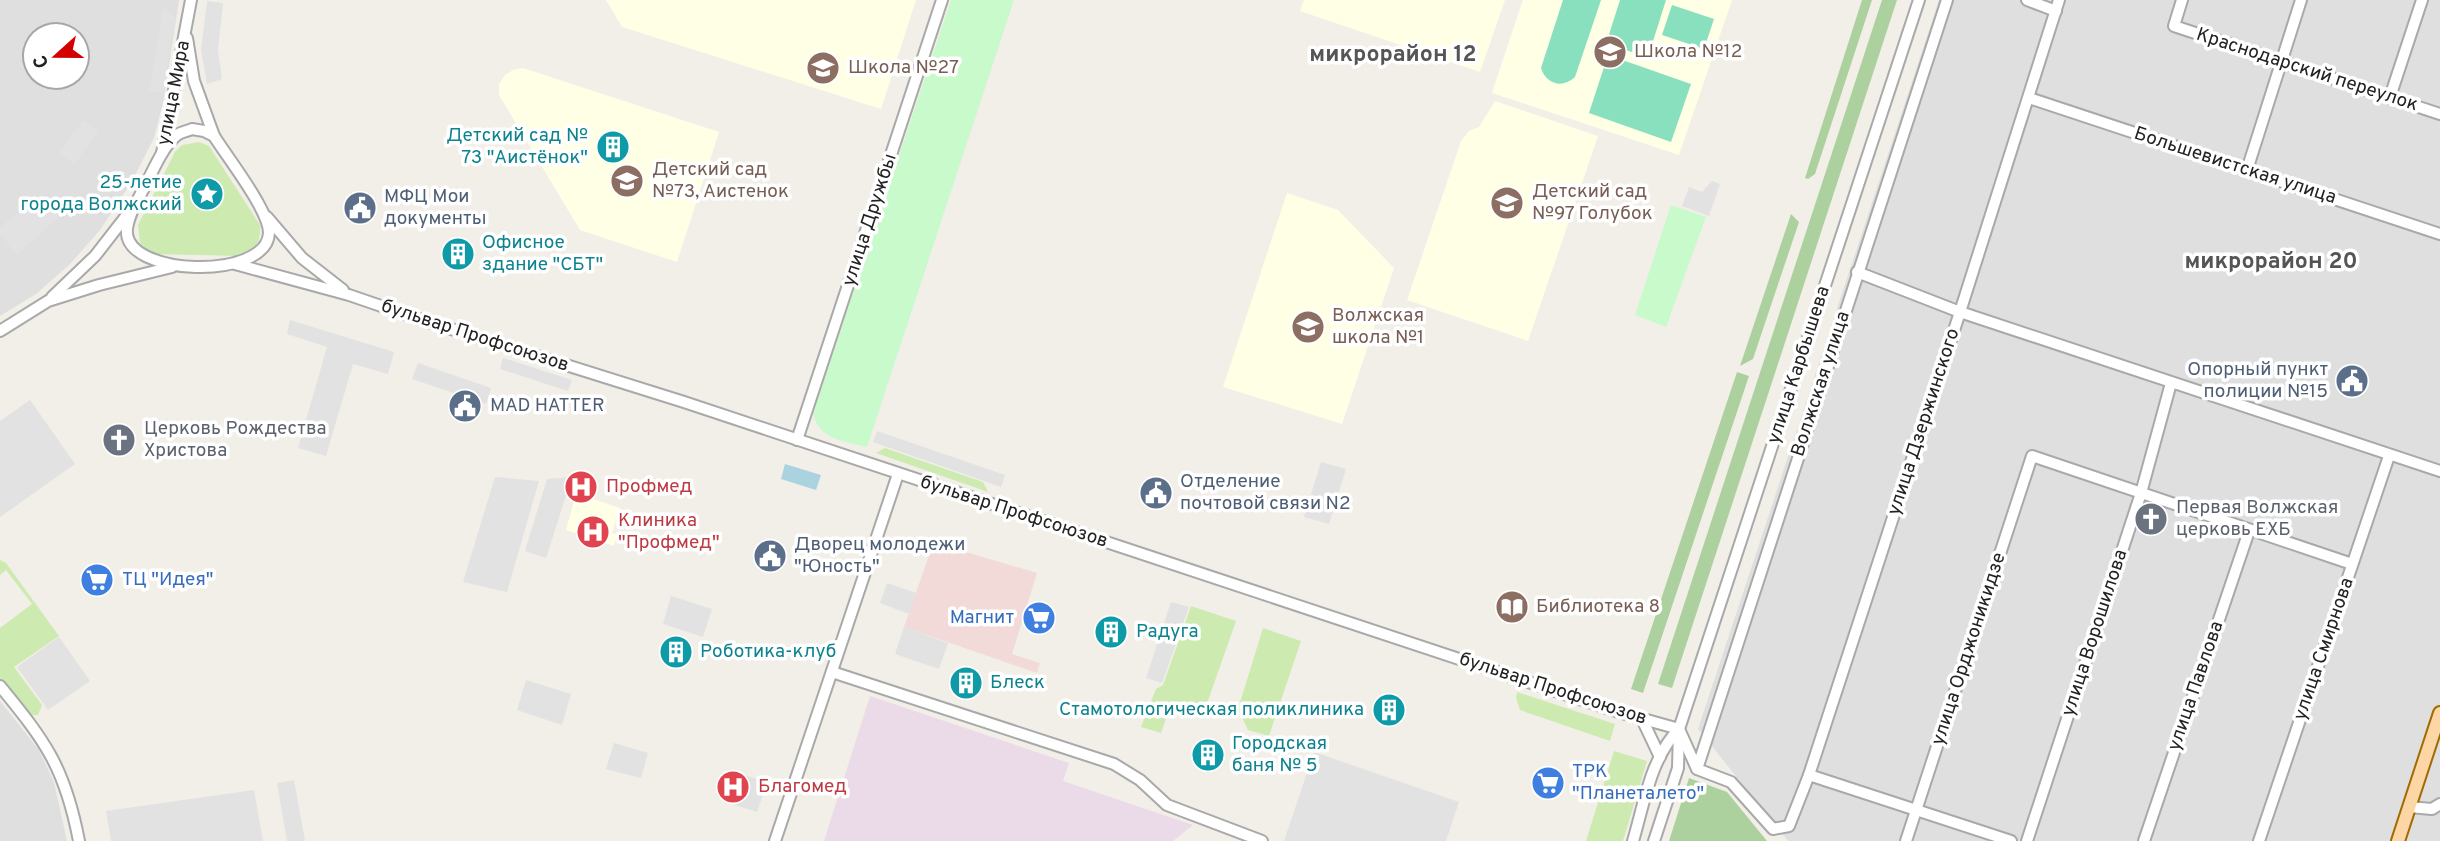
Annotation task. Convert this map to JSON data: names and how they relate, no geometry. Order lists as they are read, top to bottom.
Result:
{
  "streets": {
    "street": [
      "Краснодарский переулок",
      "улица Мира",
      "Большевистская улица",
      "улица Дружбы",
      "бульвар Профсоюзов",
      "улица Карбышева",
      "Волжская улица",
      "улица Дзержинского",
      "улица Ворошилова",
      "улица Орджоникидзе",
      "улица Смирнова",
      "улица Павлова"
    ]
  },
  "crossings": [
    ["улица Мира", "бульвар Профсоюзов"],
    ["Большевистская улица", "улица Дзержинского"],
    ["улица Дружбы", "бульвар Профсоюзов"],
    ["бульвар Профсоюзов", "улица Карбышева"],
    ["Волжская улица", "улица Дзержинского"],
    ["улица Ворошилова", "улица Орджоникидзе"]
  ],
  "districts": ["микрорайон 12", "микрорайон 20"],
  "places": {
    "school or university": [
      "Школа №12",
      "Школа №27",
      "Детский сад №73, Аистенок",
      "Детский сад №97 Голубок",
      "Волжская школа №1"
    ],
    "building": [
      "Детский сад № 73 \"Аистёнок\"",
      "Офисное здание \"СБТ\"",
      "Радуга",
      "Роботика-клуб",
      "Блеск",
      "Стамотологическая поликлиника",
      "Городская баня № 5"
    ],
    "place": ["25-летие города Волжский"],
    "public building": [
      "МФЦ Мои документы",
      "Опорный пункт полиции №15",
      "MAD HATTER",
      "Отделение почтовой связи N2",
      "Дворец молодежи \"Юность\""
    ],
    "church": ["Церковь Рождества Христова", "Первая Волжская церковь ЕХБ"],
    "hospital": ["Профмед", "Клиника \"Профмед\"", "Благомед"],
    "supermarket": ["ТЦ \"Идея\"", "Магнит", "ТРК \"Планеталето\""],
    "library": ["Библиотека 8"]
  },
  "north": "left"
}
